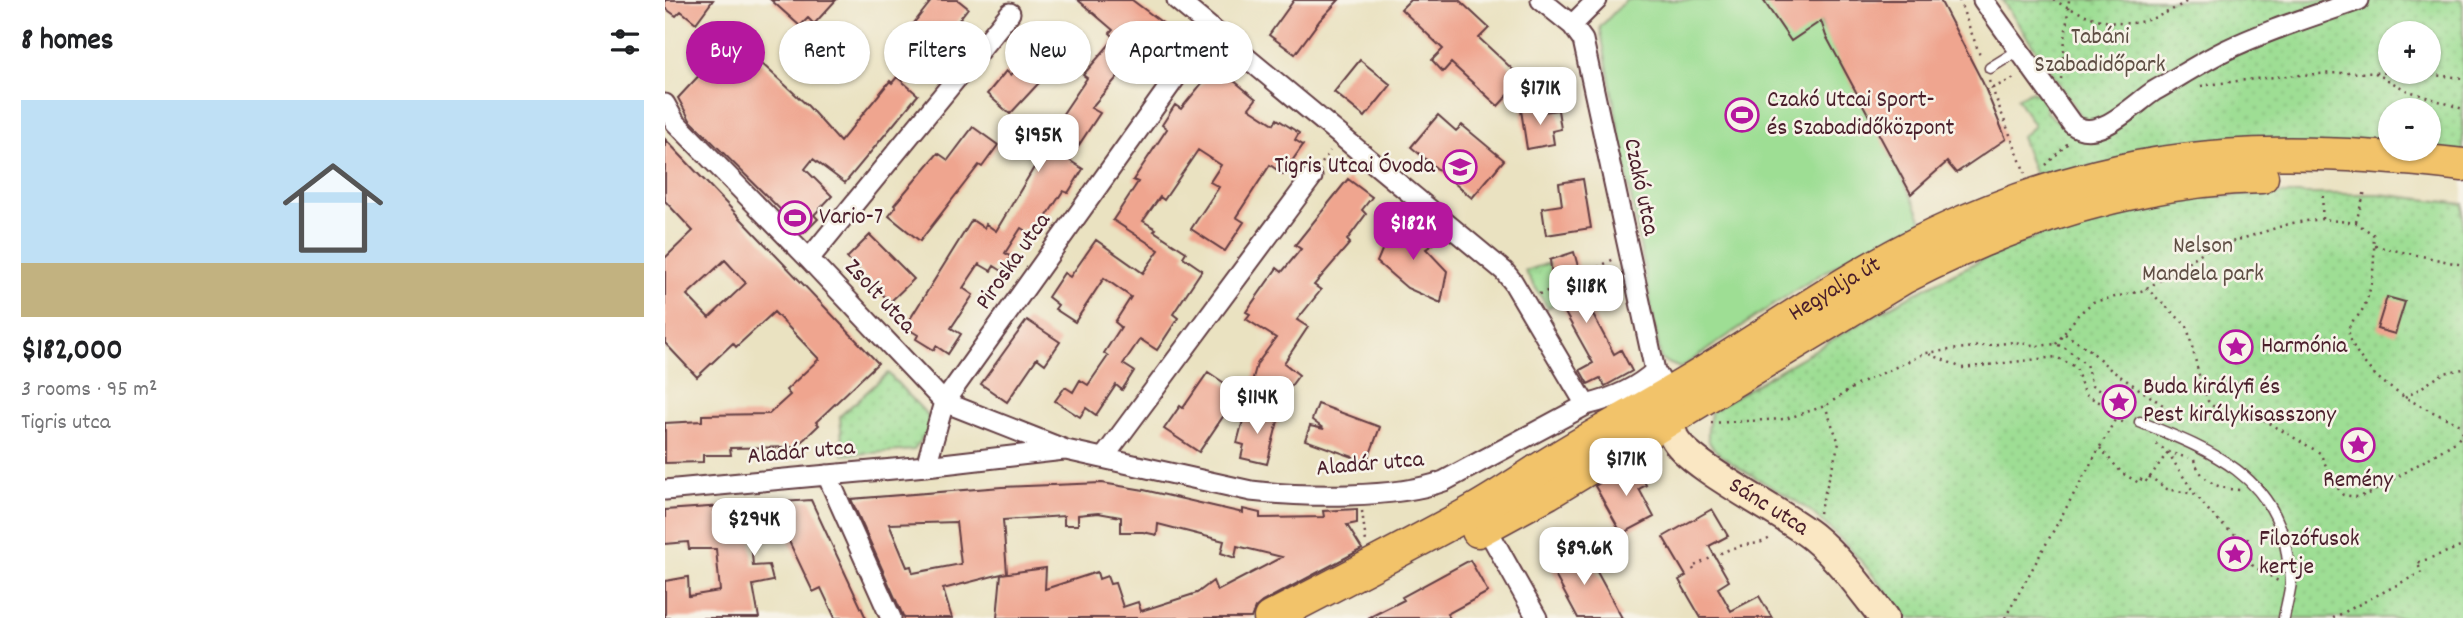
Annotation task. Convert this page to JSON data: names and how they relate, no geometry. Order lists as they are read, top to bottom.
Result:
{
  "streets": {
    "main road": ["Hegyalja út"],
    "street": [
      "Czakó utca",
      "Piroska utca",
      "Zsolt utca",
      "Aladár utca",
      "Sánc utca"
    ]
  },
  "crossings": [
    ["Czakó utca", "Hegyalja út"],
    ["Czakó utca", "Aladár utca"],
    ["Czakó utca", "Sánc utca"],
    ["Piroska utca", "Zsolt utca"],
    ["Piroska utca", "Aladár utca"],
    ["Hegyalja út", "Aladár utca"],
    ["Hegyalja út", "Sánc utca"],
    ["Zsolt utca", "Aladár utca"],
    ["Aladár utca", "Sánc utca"]
  ],
  "parks": ["Tabáni Szabadidőpark", "Nelson Mandela park"],
  "places": {
    "sports": ["Czakó Utcai Sport- és Szabadidőközpont", "Vario-7"],
    "school or university": ["Tigris Utcai Óvoda"],
    "place": [
      "Harmónia",
      "Buda királyfi és Pest királykisasszony",
      "Remény",
      "Filozófusok kertje"
    ]
  },
  "page": {
    "heading": "8 homes",
    "map_buttons": ["+", "−"],
    "chip": [
      "Buy",
      "Rent",
      "Filters",
      "New",
      "Apartment"
    ],
    "price": [
      "$171K",
      "$195K",
      "$182K",
      "$118K",
      "$114K",
      "$171K",
      "$294K",
      "$89.6K"
    ],
    "list": [
      {
        "name": "$182,000",
        "note": "3 rooms · 95 m² · Tigris utca"
      }
    ]
  }
}
